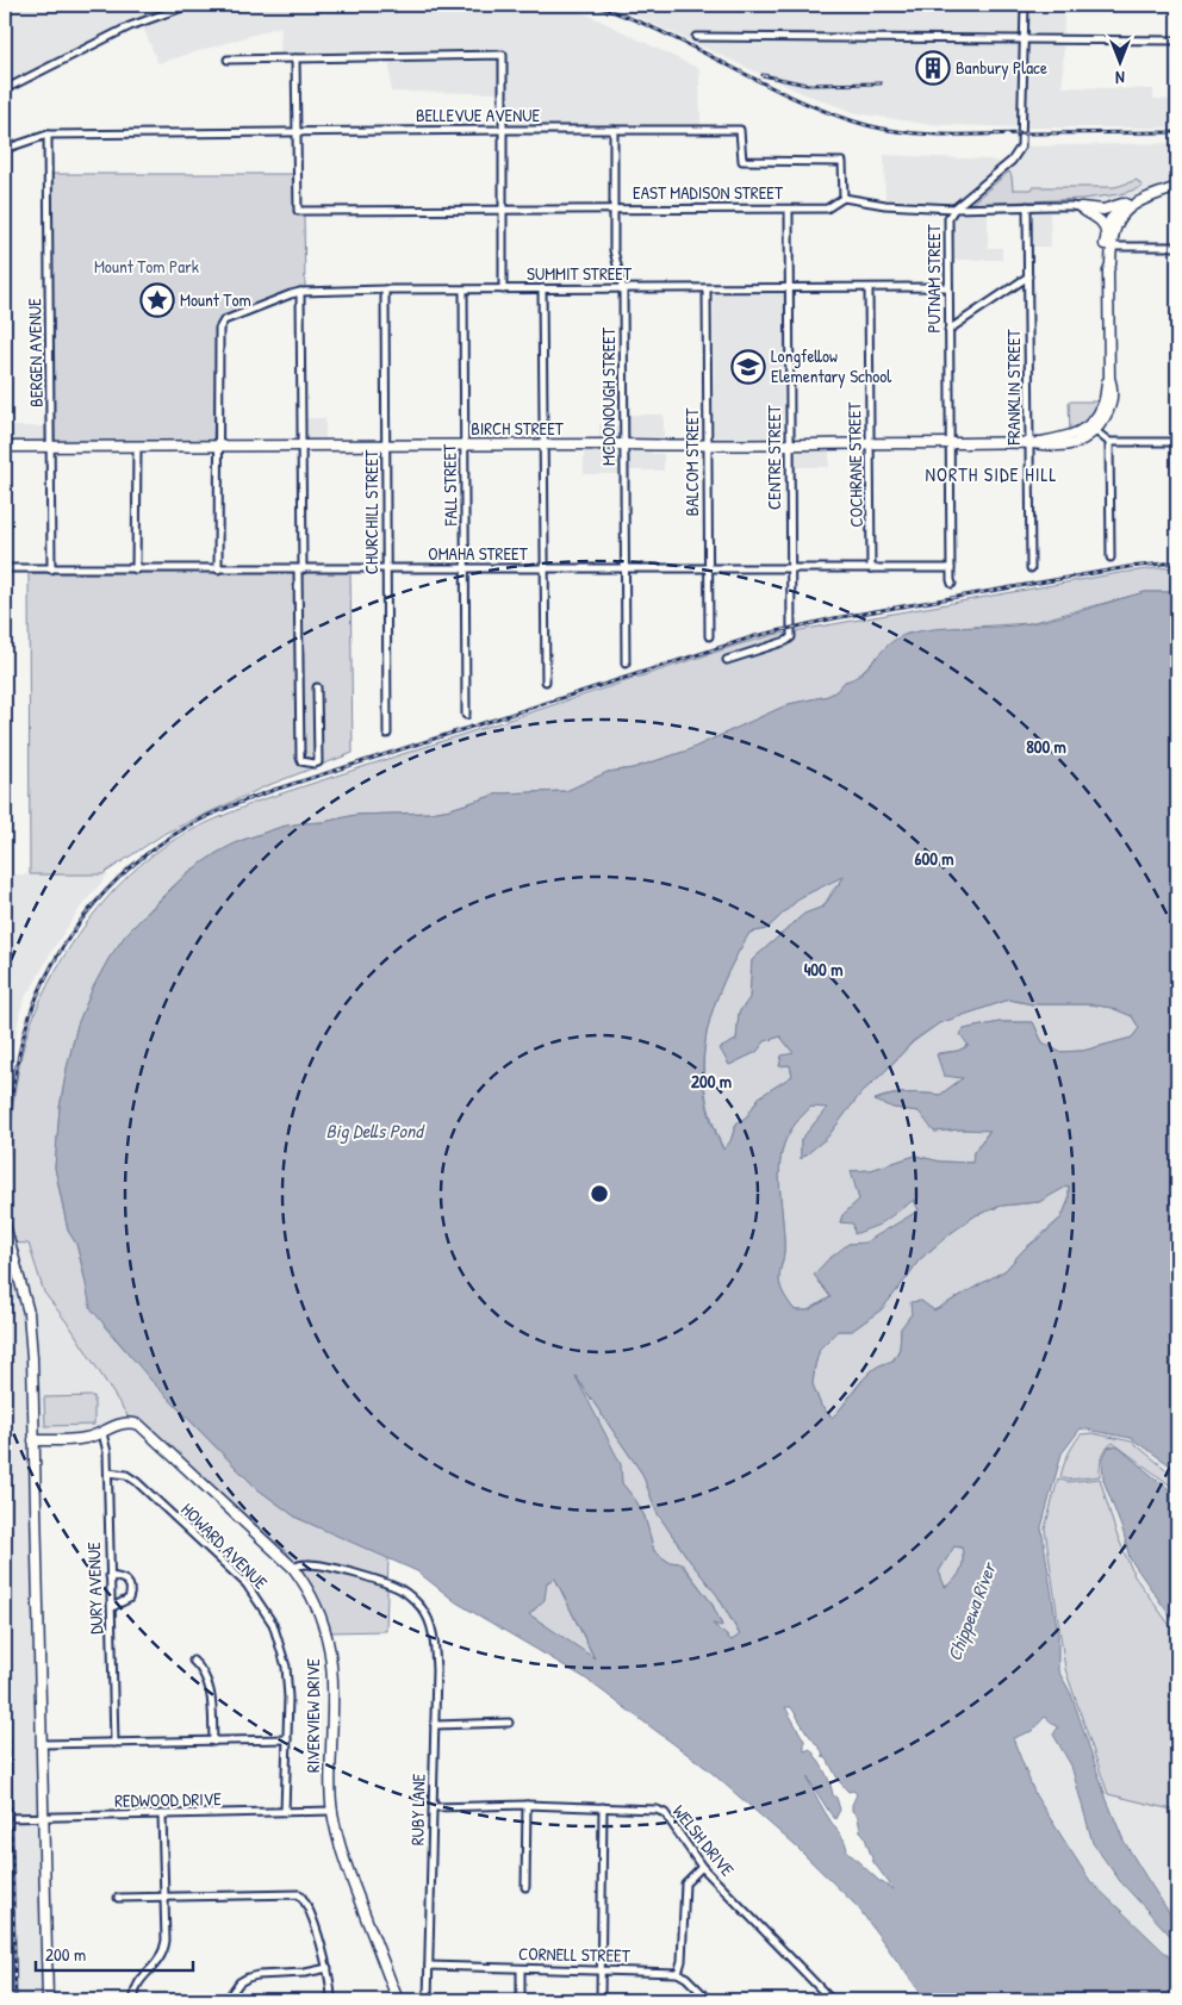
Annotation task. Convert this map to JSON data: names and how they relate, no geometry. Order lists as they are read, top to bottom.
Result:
{
  "streets": {
    "main road": ["BIRCH STREET", "RIVERVIEW DRIVE"],
    "street": [
      "BELLEVUE AVENUE",
      "EAST MADISON STREET",
      "SUMMIT STREET",
      "PUTNAM STREET",
      "BERGEN AVENUE",
      "FRANKLIN STREET",
      "MCDONOUGH STREET",
      "CENTRE STREET",
      "BALCOM STREET",
      "COCHRANE STREET",
      "FALL STREET",
      "CHURCHILL STREET",
      "OMAHA STREET",
      "HOWARD AVENUE",
      "DURY AVENUE",
      "REDWOOD DRIVE",
      "RUBY LANE",
      "WELSH DRIVE",
      "CORNELL STREET"
    ]
  },
  "crossings": [
    ["BELLEVUE AVENUE", "EAST MADISON STREET"],
    ["BELLEVUE AVENUE", "BERGEN AVENUE"],
    ["BELLEVUE AVENUE", "MCDONOUGH STREET"],
    ["EAST MADISON STREET", "MCDONOUGH STREET"],
    ["EAST MADISON STREET", "CENTRE STREET"],
    ["SUMMIT STREET", "PUTNAM STREET"],
    ["SUMMIT STREET", "MCDONOUGH STREET"],
    ["SUMMIT STREET", "BIRCH STREET"],
    ["SUMMIT STREET", "CENTRE STREET"],
    ["SUMMIT STREET", "BALCOM STREET"],
    ["SUMMIT STREET", "COCHRANE STREET"],
    ["SUMMIT STREET", "FALL STREET"],
    ["SUMMIT STREET", "CHURCHILL STREET"],
    ["PUTNAM STREET", "BIRCH STREET"],
    ["PUTNAM STREET", "OMAHA STREET"],
    ["BERGEN AVENUE", "BIRCH STREET"],
    ["BERGEN AVENUE", "OMAHA STREET"],
    ["FRANKLIN STREET", "BIRCH STREET"],
    ["MCDONOUGH STREET", "BIRCH STREET"],
    ["MCDONOUGH STREET", "OMAHA STREET"],
    ["BIRCH STREET", "CENTRE STREET"],
    ["BIRCH STREET", "BALCOM STREET"],
    ["BIRCH STREET", "COCHRANE STREET"],
    ["BIRCH STREET", "FALL STREET"],
    ["BIRCH STREET", "CHURCHILL STREET"],
    ["CENTRE STREET", "OMAHA STREET"],
    ["BALCOM STREET", "OMAHA STREET"],
    ["COCHRANE STREET", "OMAHA STREET"],
    ["FALL STREET", "OMAHA STREET"],
    ["CHURCHILL STREET", "OMAHA STREET"],
    ["HOWARD AVENUE", "DURY AVENUE"],
    ["HOWARD AVENUE", "REDWOOD DRIVE"],
    ["DURY AVENUE", "RIVERVIEW DRIVE"],
    ["RIVERVIEW DRIVE", "REDWOOD DRIVE"],
    ["RIVERVIEW DRIVE", "RUBY LANE"],
    ["RUBY LANE", "WELSH DRIVE"],
    ["RUBY LANE", "CORNELL STREET"]
  ],
  "districts": ["NORTH SIDE HILL"],
  "water": ["Big Dells Pond", "Chippewa River"],
  "parks": ["Mount Tom Park"],
  "places": {
    "building": ["Banbury Place"],
    "place": ["Mount Tom"],
    "school or university": ["Longfellow Elementary School"]
  },
  "scale_bar": "200 m",
  "north": "bottom",
  "rings": [
    "800 m",
    "600 m",
    "400 m",
    "200 m"
  ]
}
